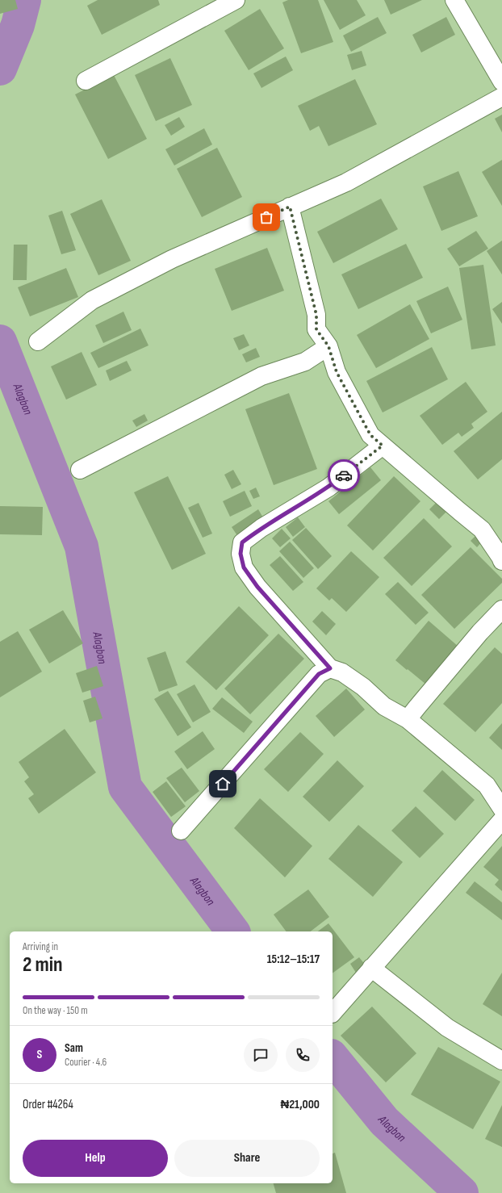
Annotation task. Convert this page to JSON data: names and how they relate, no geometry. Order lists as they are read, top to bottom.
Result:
{
  "water": ["Alagbon"],
  "page": {
    "heading": ["2 min", "Arriving in", "15:12–15:17"],
    "panel": [
      "Sam",
      "Courier · 4.6",
      "Order #4264",
      "₦21,000"
    ],
    "bar": "On the way · 150 m",
    "round": "S",
    "buttons": ["Help", "Share"]
  }
}
